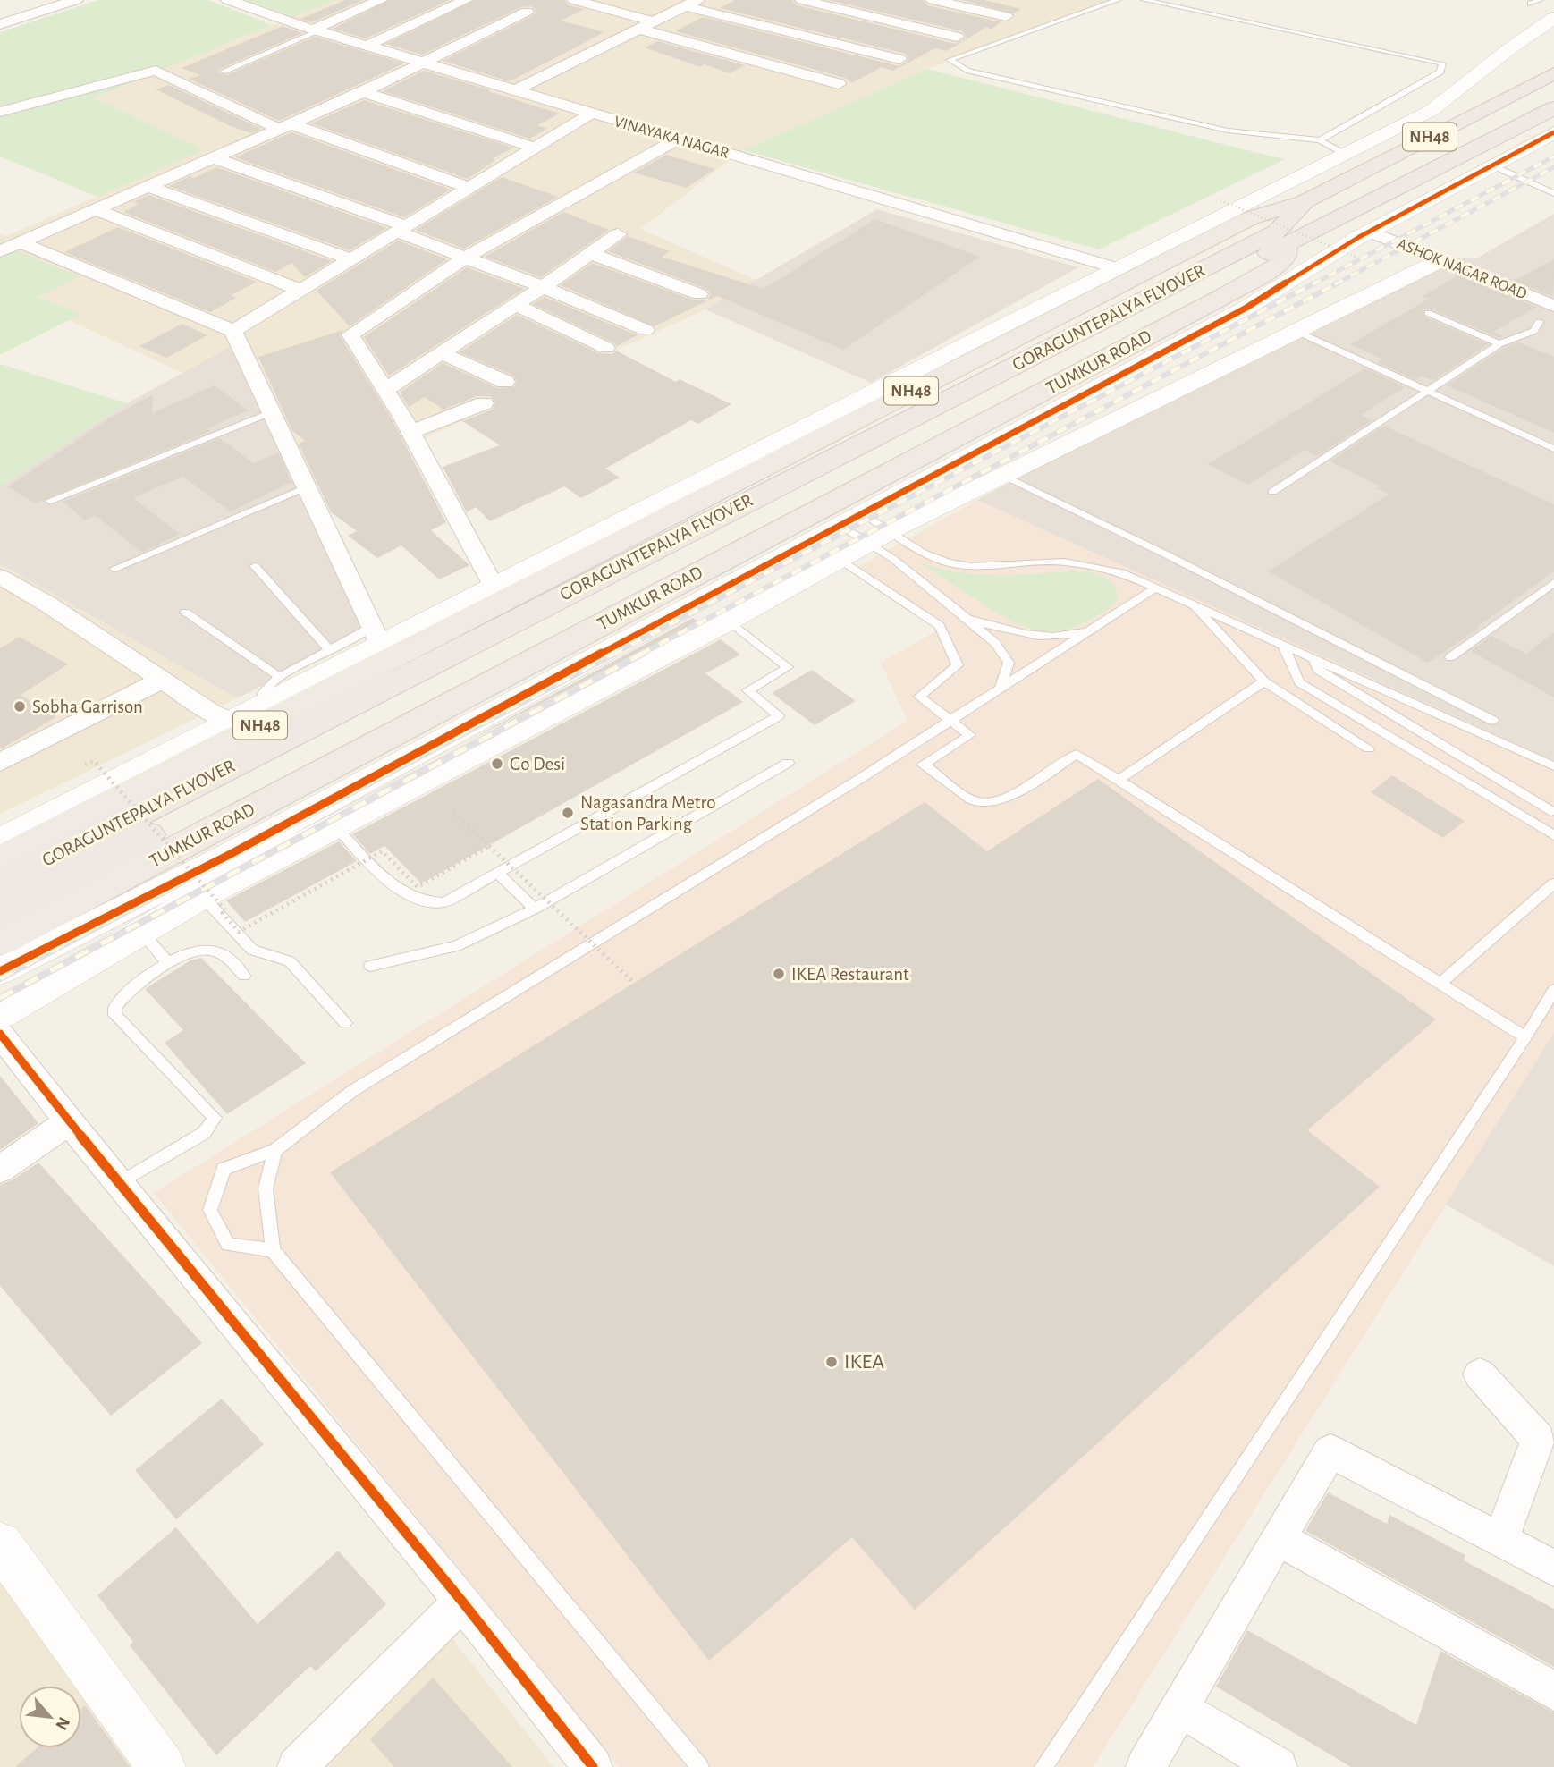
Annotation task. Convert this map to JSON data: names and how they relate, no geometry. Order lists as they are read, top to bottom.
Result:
{
  "streets": {
    "highway": ["NH48", "GORAGUNTEPALYA FLYOVER", "TUMKUR ROAD"],
    "street": ["VINAYAKA NAGAR", "ASHOK NAGAR ROAD"]
  },
  "crossings": [
    ["NH48", "GORAGUNTEPALYA FLYOVER"],
    ["NH48", "TUMKUR ROAD"],
    ["GORAGUNTEPALYA FLYOVER", "TUMKUR ROAD"]
  ],
  "places": [
    "Sobha Garrison",
    "Go Desi",
    "Nagasandra Metro Station Parking",
    "IKEA Restaurant",
    "IKEA"
  ],
  "north": "bottom right"
}
